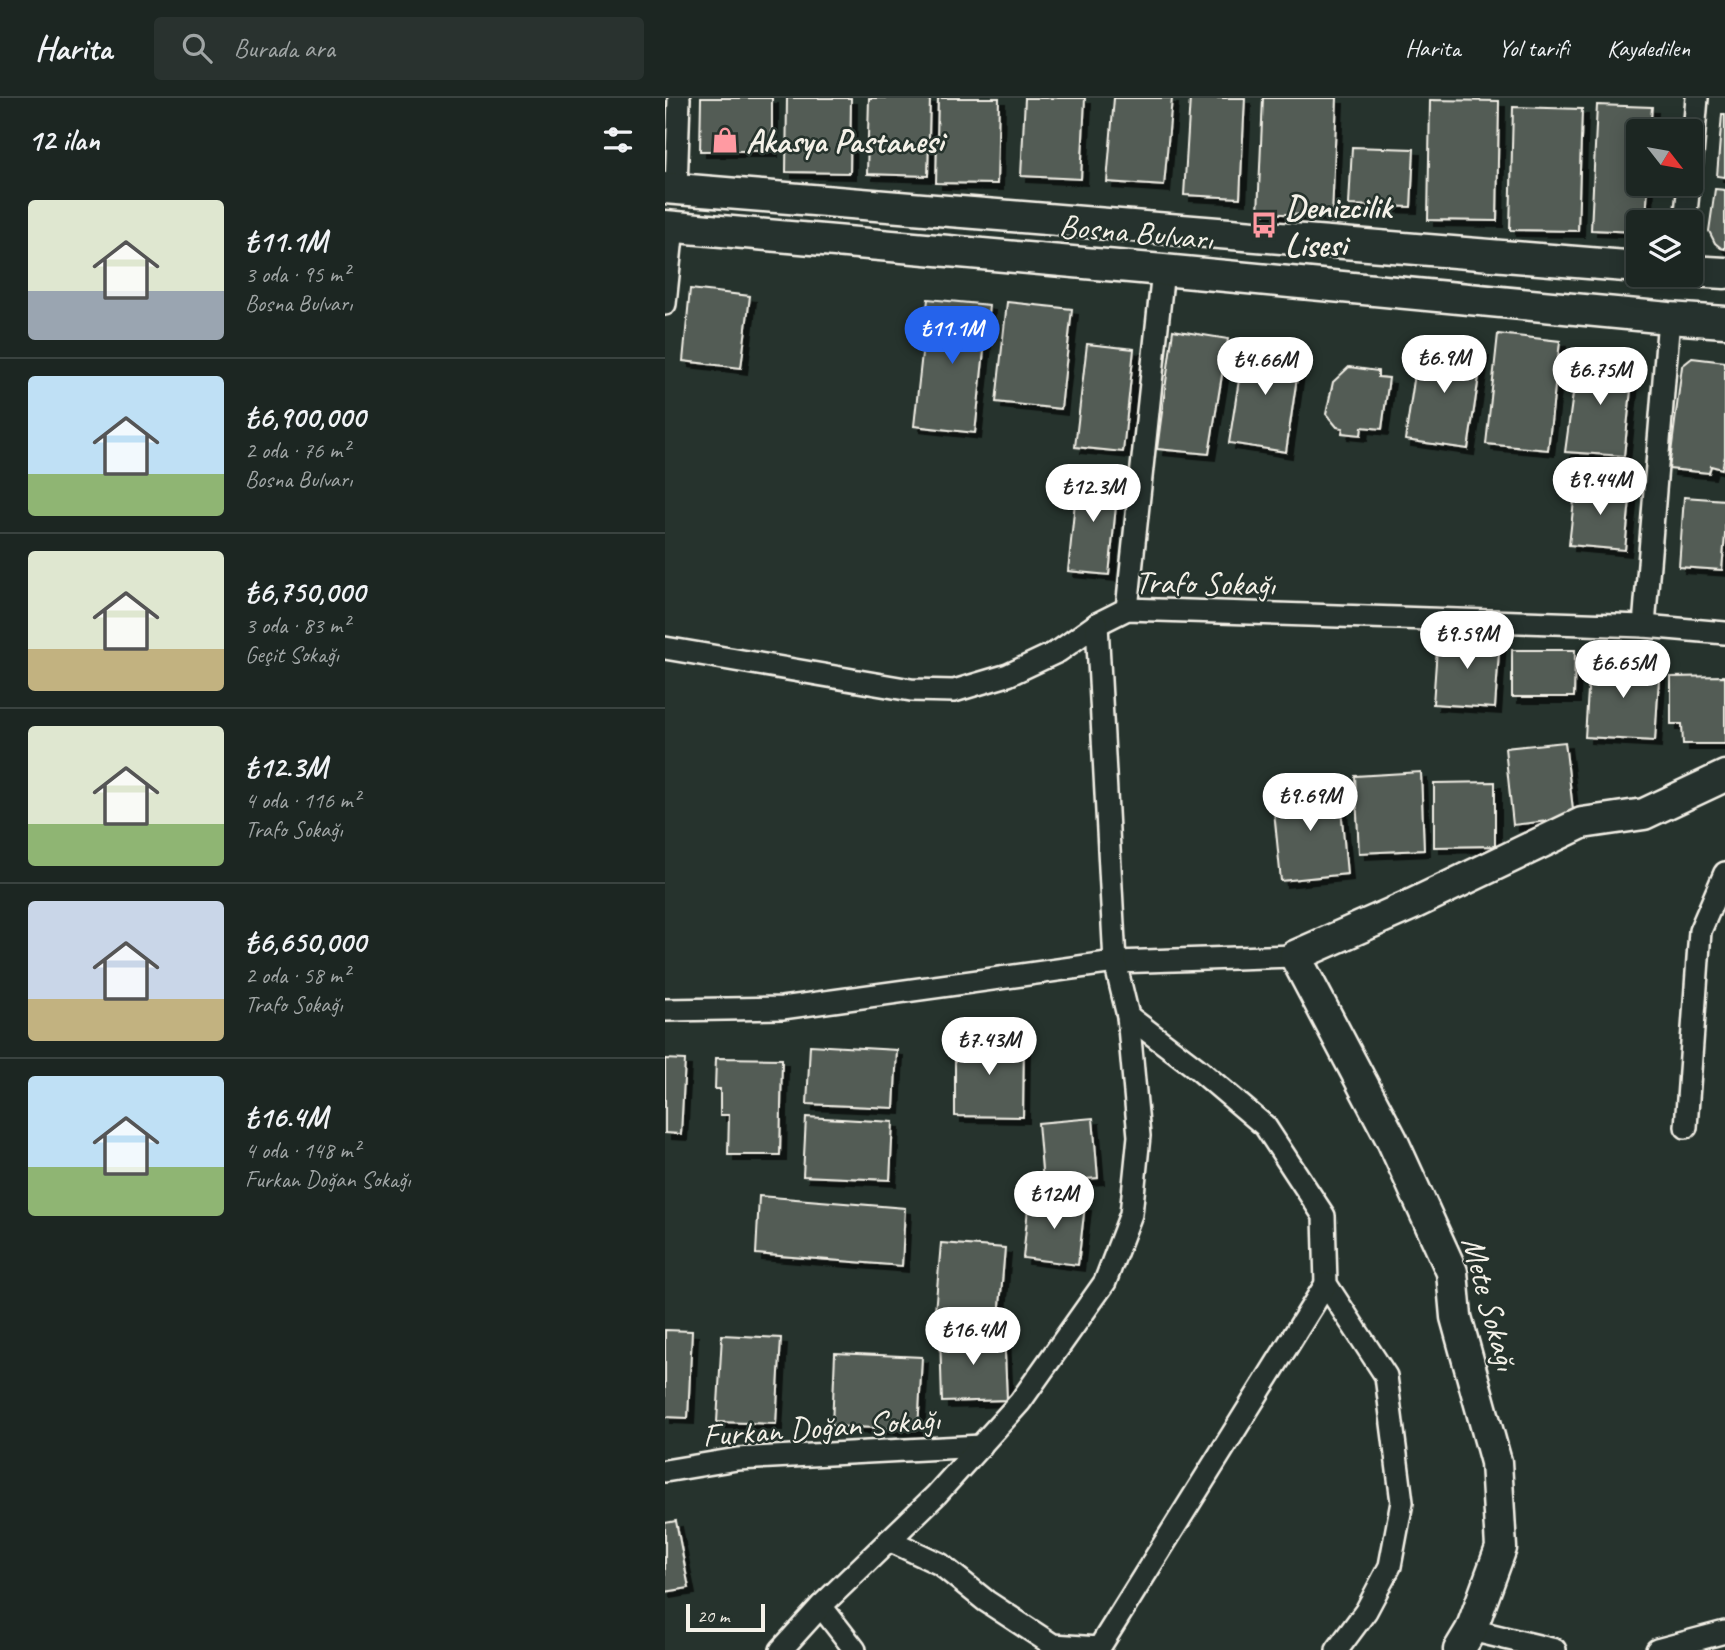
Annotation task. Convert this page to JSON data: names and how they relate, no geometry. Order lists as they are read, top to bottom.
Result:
{
  "streets": {
    "main road": ["Bosna Bulvarı", "Mete Sokağı"],
    "street": ["Trafo Sokağı", "Furkan Doğan Sokağı"]
  },
  "places": {
    "shop": ["Akasya Pastanesi"],
    "bus stop": ["Denizcilik Lisesi"]
  },
  "scale_bar": "20 m",
  "north": "bottom right",
  "page": {
    "header": "Harita",
    "search": "Burada ara",
    "nav": ["Harita", "Yol tarifi", "Kaydedilen"],
    "heading": "12 ilan",
    "list": [
      {
        "name": "₺11.1M",
        "note": "3 oda · 95 m² · Bosna Bulvarı"
      },
      {
        "name": "₺6,900,000",
        "note": "2 oda · 76 m² · Bosna Bulvarı"
      },
      {
        "name": "₺6,750,000",
        "note": "3 oda · 83 m² · Geçit Sokağı"
      },
      {
        "name": "₺12.3M",
        "note": "4 oda · 116 m² · Trafo Sokağı"
      },
      {
        "name": "₺6,650,000",
        "note": "2 oda · 58 m² · Trafo Sokağı"
      },
      {
        "name": "₺16.4M",
        "note": "4 oda · 148 m² · Furkan Doğan Sokağı"
      }
    ],
    "price": [
      "₺11.1M",
      "₺6.9M",
      "₺4.66M",
      "₺6.75M",
      "₺9.44M",
      "₺12.3M",
      "₺9.59M",
      "₺6.65M",
      "₺9.69M",
      "₺7.43M",
      "₺12M",
      "₺16.4M"
    ],
    "scale": "20 m"
  }
}
